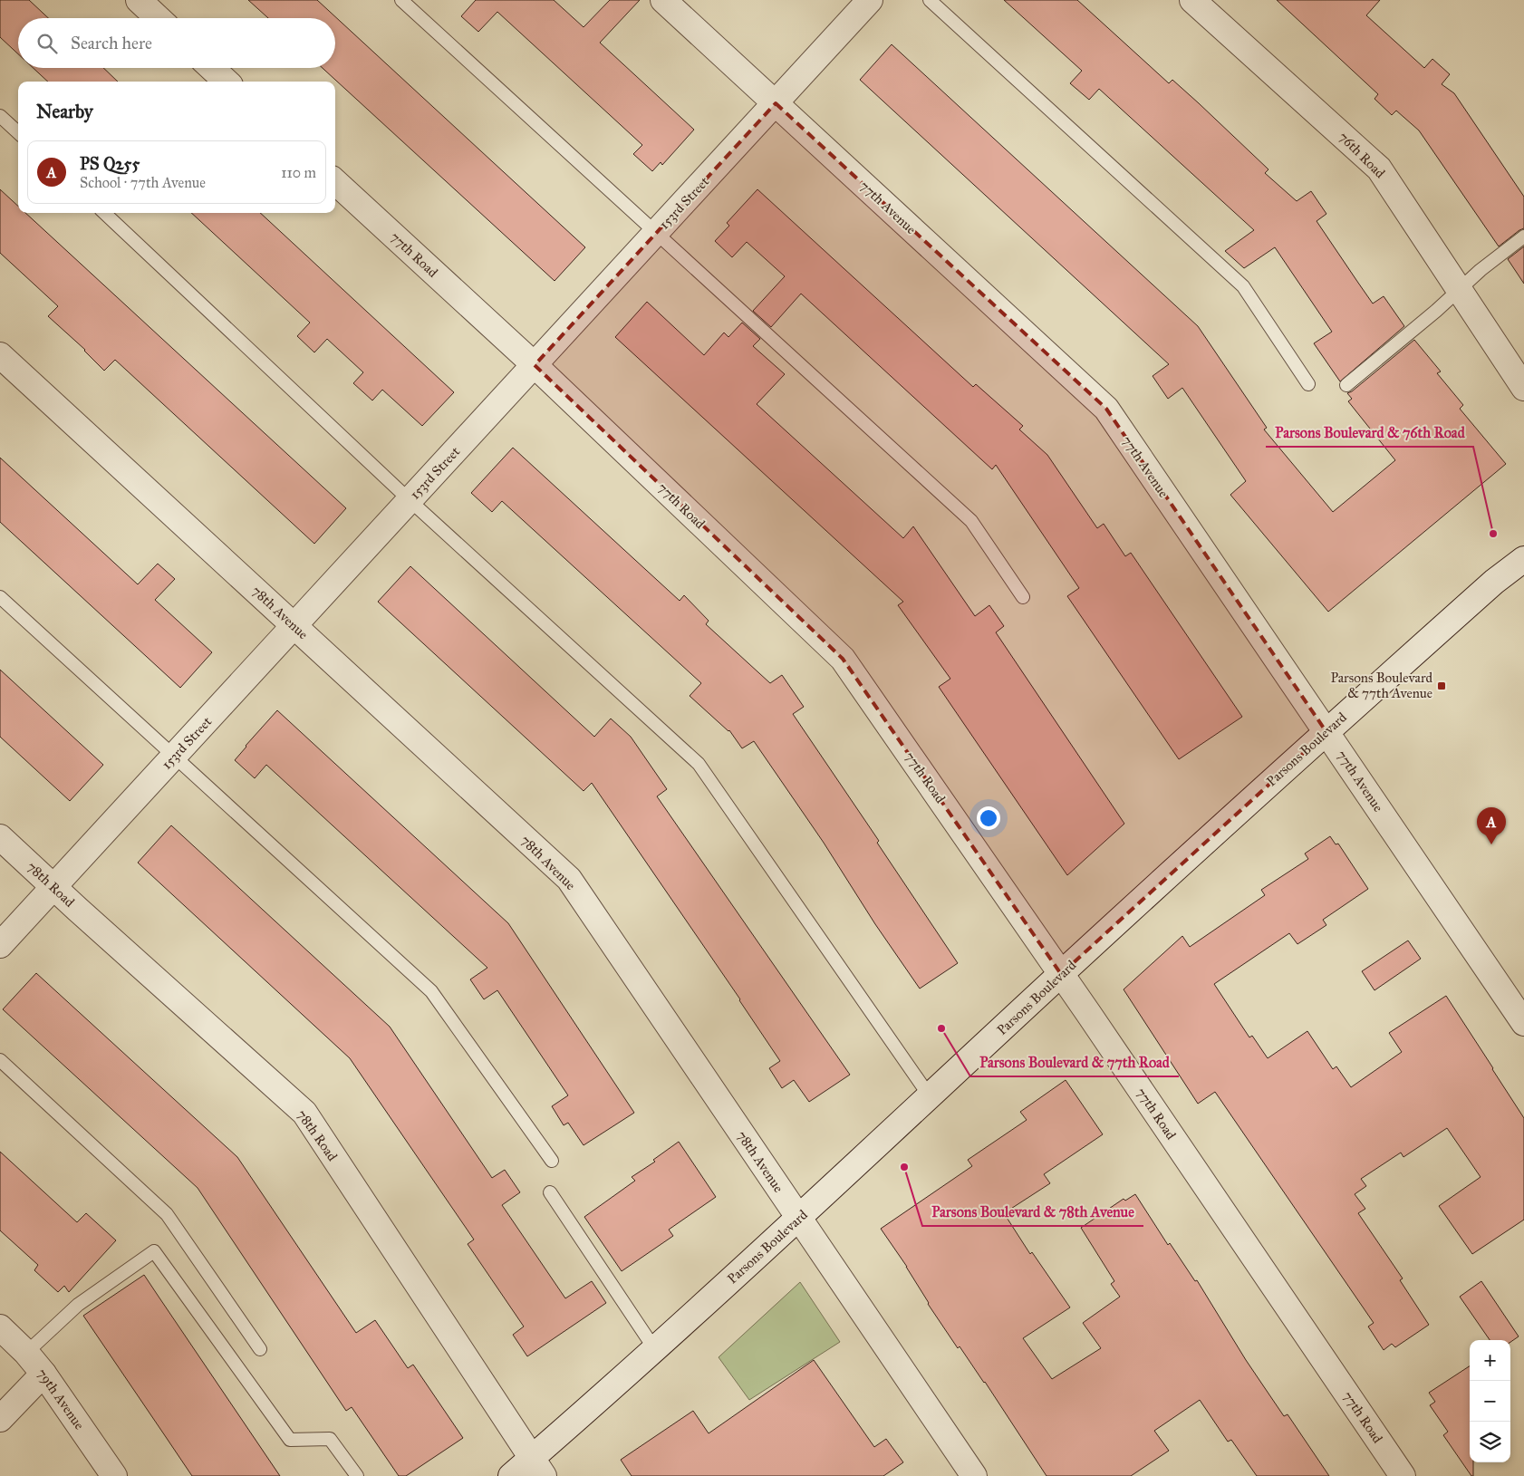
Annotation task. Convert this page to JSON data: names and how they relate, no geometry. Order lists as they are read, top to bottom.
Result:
{
  "streets": {
    "street": [
      "76th Road",
      "153rd Street",
      "77th Avenue",
      "77th Road",
      "78th Avenue",
      "Parsons Boulevard",
      "78th Road",
      "79th Avenue"
    ]
  },
  "crossings": [
    ["153rd Street", "77th Avenue"],
    ["153rd Street", "77th Road"],
    ["153rd Street", "78th Avenue"],
    ["153rd Street", "78th Road"],
    ["77th Avenue", "Parsons Boulevard"],
    ["77th Road", "Parsons Boulevard"],
    ["78th Avenue", "Parsons Boulevard"],
    ["Parsons Boulevard", "78th Road"]
  ],
  "places": {
    "other": ["Parsons Boulevard & 76th Road", "Parsons Boulevard & 77th Road", "Parsons Boulevard & 78th Avenue"],
    "transit": ["Parsons Boulevard & 77th Avenue"]
  },
  "page": {
    "search": "Search here",
    "heading": "Nearby",
    "list": [
      {
        "mark": "A",
        "name": "PS Q255",
        "note": "School · 77th Avenue",
        "value": "110 m"
      }
    ],
    "pins": "A",
    "map_buttons": ["+", "−"]
  }
}
